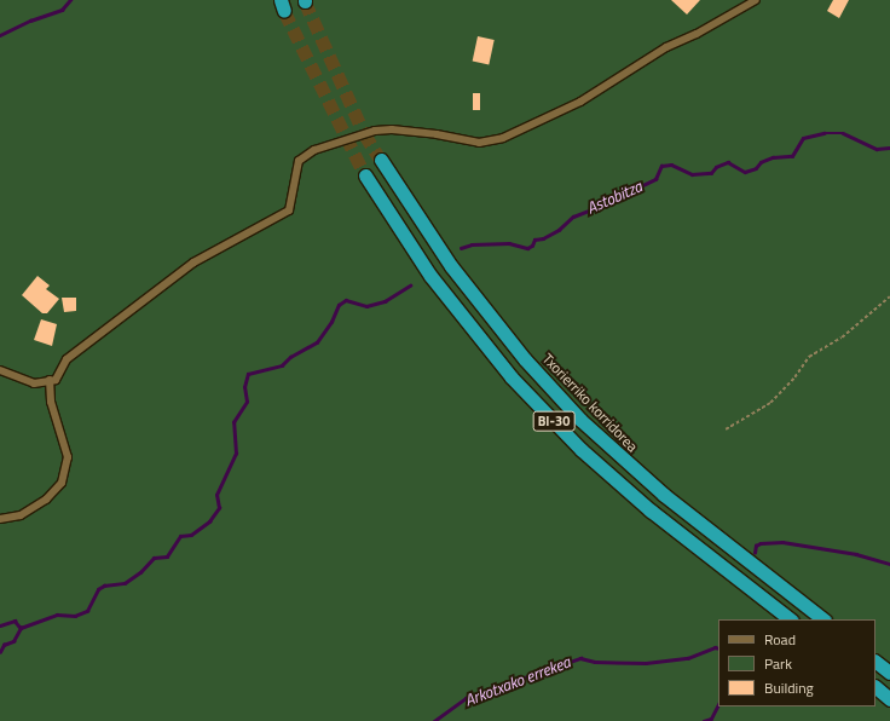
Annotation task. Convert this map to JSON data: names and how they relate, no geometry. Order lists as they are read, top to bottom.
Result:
{
  "streets": {
    "highway": ["Txorierriko korridorea", "BI-30"]
  },
  "water": ["Astobitza", "Arkotxako errekea"],
  "legend": ["Road", "Park", "Building"]
}
